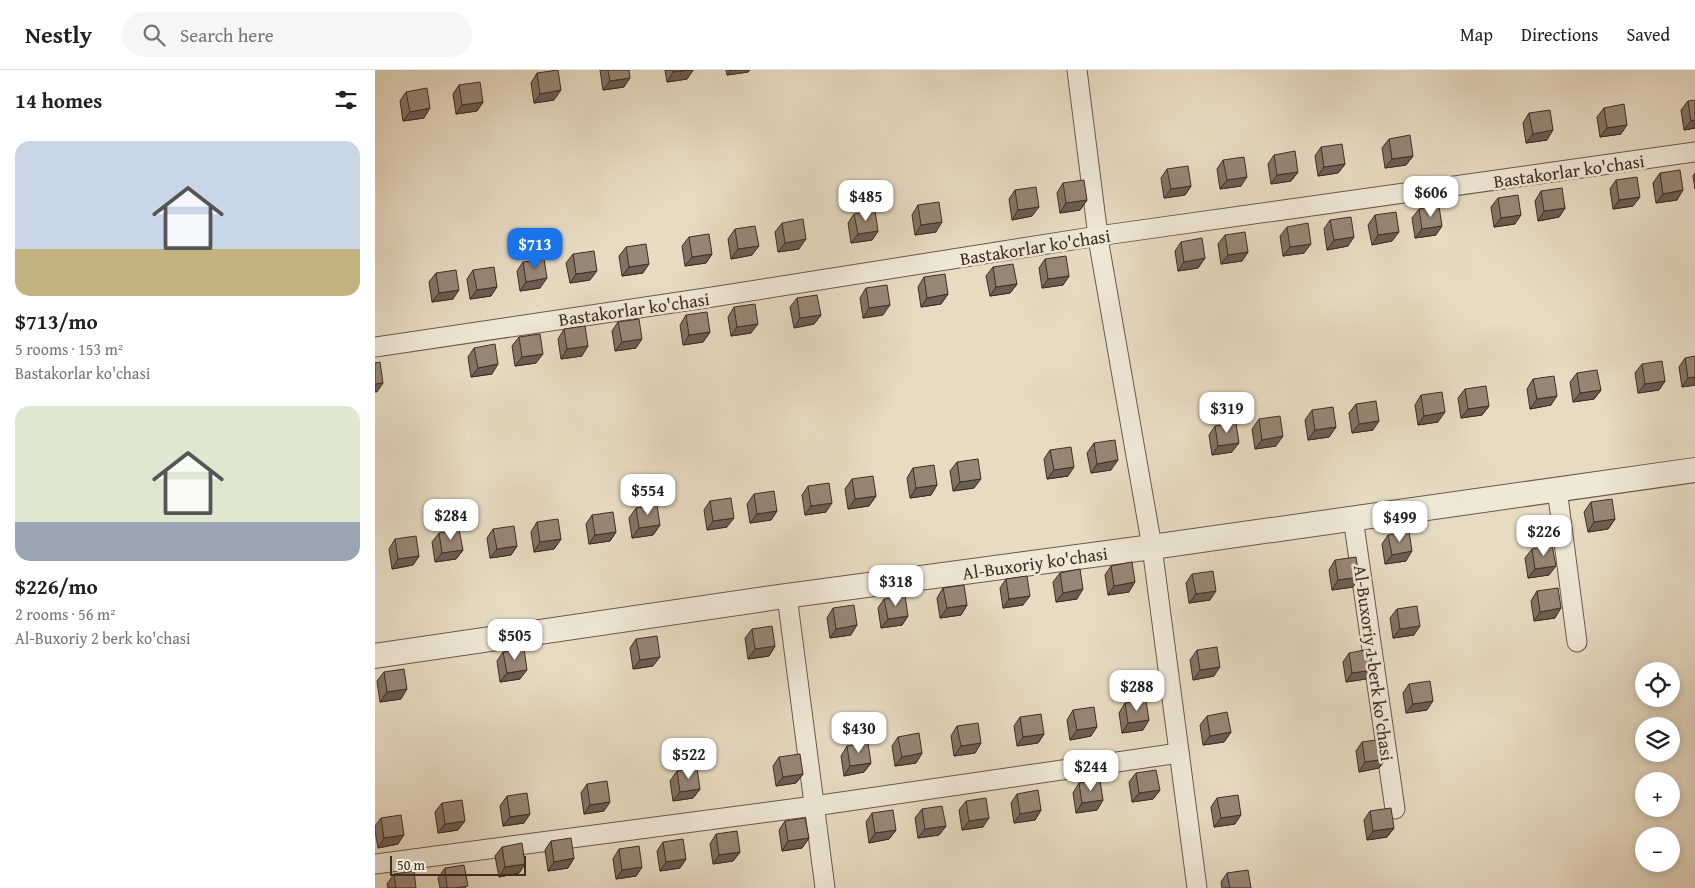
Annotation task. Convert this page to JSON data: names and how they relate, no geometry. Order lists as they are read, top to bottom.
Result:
{
  "streets": {
    "street": ["Bastakorlar ko'chasi", "Al-Buxoriy ko'chasi", "Al-Buxoriy 1 berk ko'chasi"]
  },
  "crossings": [
    ["Al-Buxoriy ko'chasi", "Al-Buxoriy 1 berk ko'chasi"]
  ],
  "scale_bar": "50 m",
  "page": {
    "header": "Nestly",
    "search": "Search here",
    "nav": ["Map", "Directions", "Saved"],
    "heading": "14 homes",
    "list": [
      {
        "name": "$713/mo",
        "note": "5 rooms · 153 m² · Bastakorlar ko'chasi"
      },
      {
        "name": "$226/mo",
        "note": "2 rooms · 56 m² · Al-Buxoriy 2 berk ko'chasi"
      }
    ],
    "price": [
      "$606",
      "$485",
      "$713",
      "$319",
      "$554",
      "$284",
      "$499",
      "$226",
      "$318",
      "$505",
      "$288",
      "$430",
      "$522",
      "$244"
    ],
    "map_buttons": ["+", "−"],
    "scale": "50 m"
  }
}
